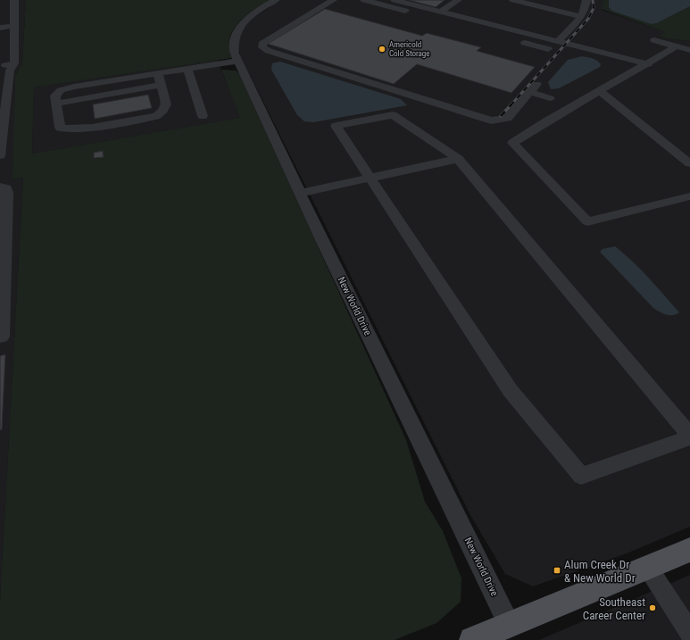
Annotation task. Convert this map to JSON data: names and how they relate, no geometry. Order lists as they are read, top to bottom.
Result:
{
  "streets": {
    "street": ["New World Drive"]
  },
  "places": {
    "other": ["Americold Cold Storage", "Southeast Career Center"],
    "transit": ["Alum Creek Dr & New World Dr"]
  }
}
